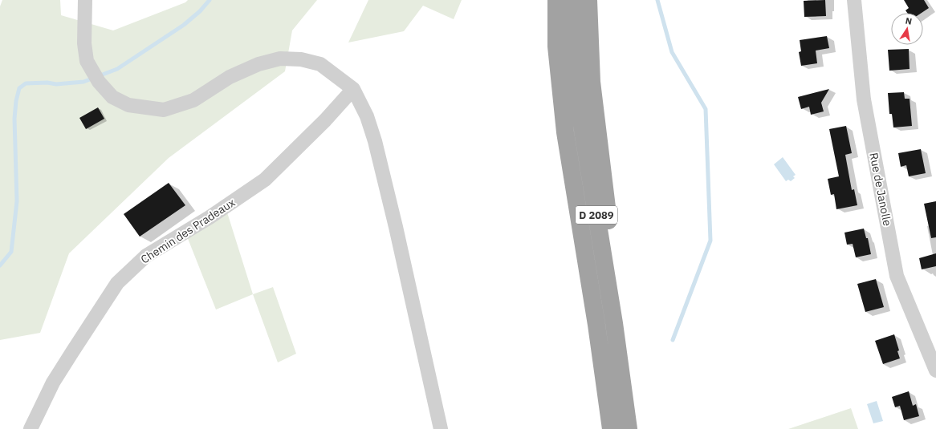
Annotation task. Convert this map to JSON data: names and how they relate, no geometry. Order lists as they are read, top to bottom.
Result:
{
  "streets": {
    "highway": ["D 2089"],
    "street": ["Rue de Janolle", "Chemin des Pradeaux"]
  },
  "north": "top"
}
